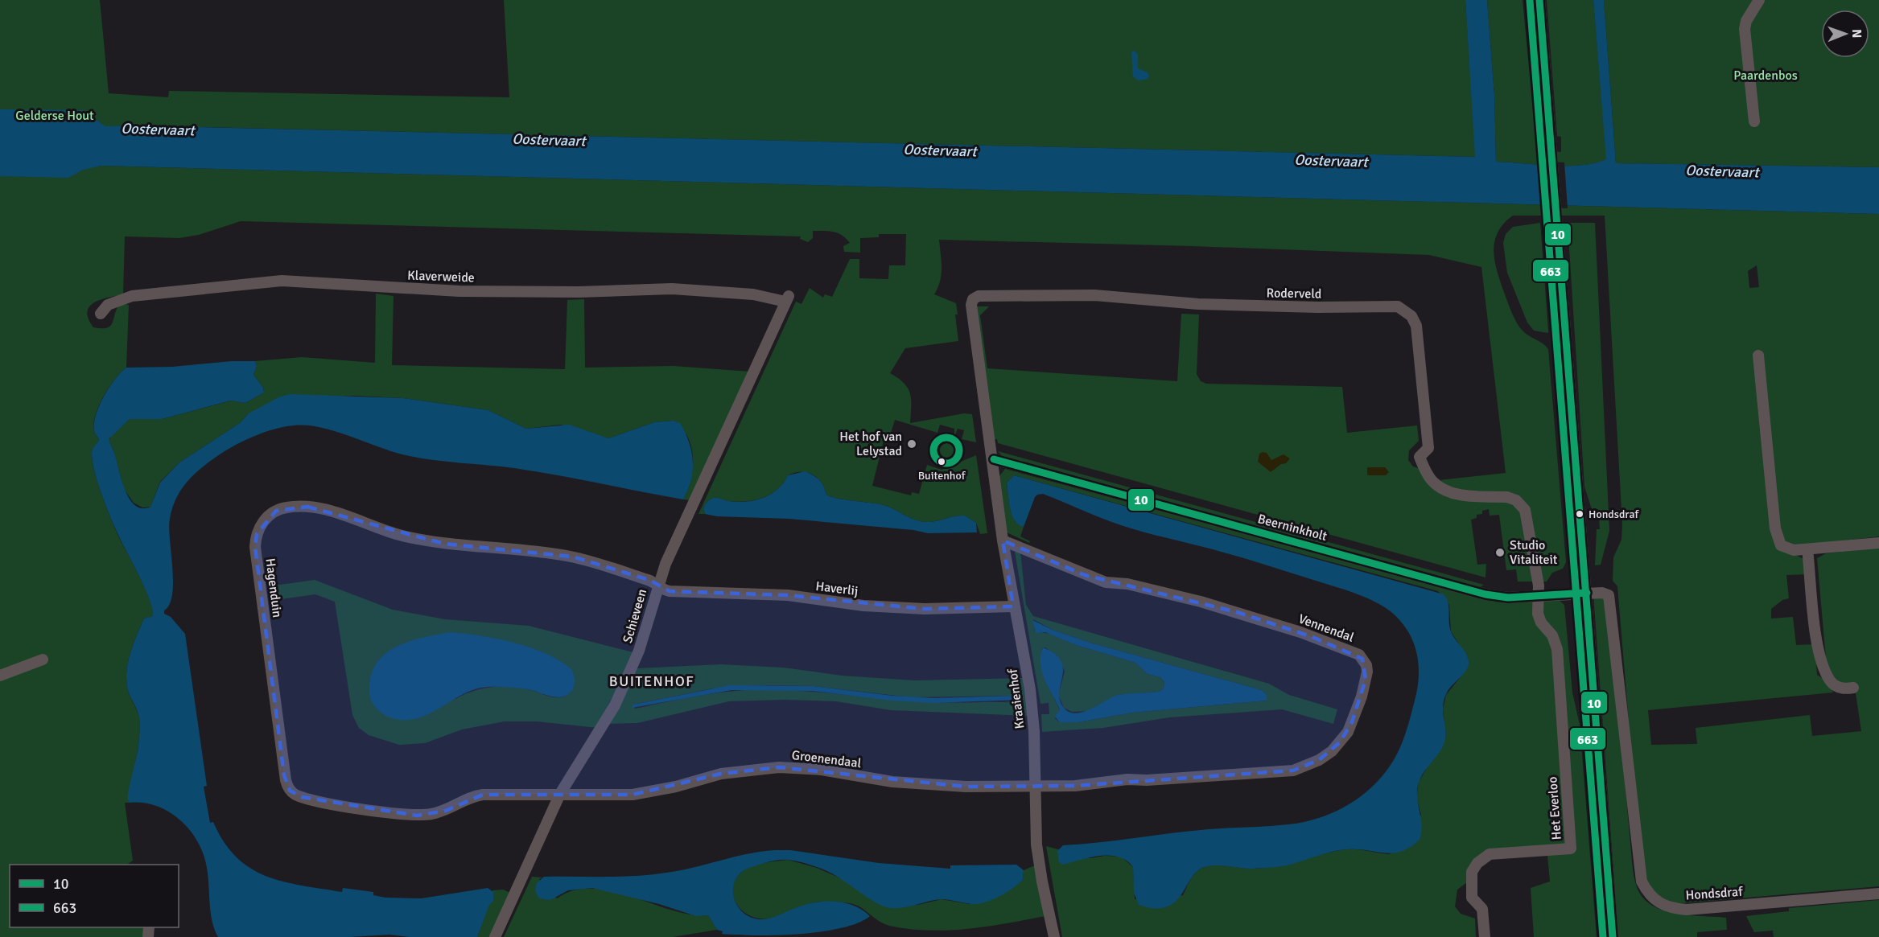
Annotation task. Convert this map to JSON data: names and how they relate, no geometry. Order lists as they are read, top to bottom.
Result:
{
  "streets": {
    "street": [
      "Klaverweide",
      "Roderveld",
      "Beerninkholt",
      "Hagenduin",
      "Haverlij",
      "Schieveen",
      "Vennendal",
      "Kraaienhof",
      "Groenendaal",
      "Het Everloo",
      "Hondsdraf"
    ]
  },
  "crossings": [
    ["Klaverweide", "Schieveen"],
    ["Roderveld", "Beerninkholt"],
    ["Roderveld", "Kraaienhof"],
    ["Roderveld", "Het Everloo"],
    ["Beerninkholt", "Kraaienhof"],
    ["Beerninkholt", "Het Everloo"],
    ["Beerninkholt", "Hondsdraf"],
    ["Hagenduin", "Haverlij"],
    ["Hagenduin", "Schieveen"],
    ["Hagenduin", "Groenendaal"],
    ["Haverlij", "Schieveen"],
    ["Haverlij", "Kraaienhof"],
    ["Schieveen", "Groenendaal"],
    ["Vennendal", "Kraaienhof"],
    ["Vennendal", "Groenendaal"],
    ["Kraaienhof", "Groenendaal"]
  ],
  "districts": ["BUITENHOF"],
  "water": ["Oostervaart"],
  "parks": ["Paardenbos", "Gelderse Hout"],
  "places": [
    "Het hof van Lelystad",
    "Buitenhof",
    "Hondsdraf",
    "Studio Vitaliteit"
  ],
  "lines": ["transit line 10", "transit line 663"],
  "legend": ["10", "663"],
  "north": "right"
}
